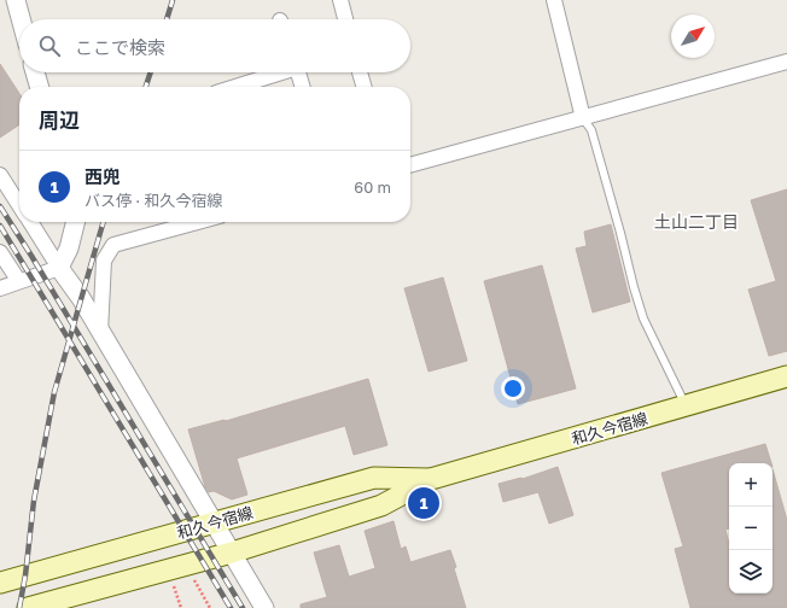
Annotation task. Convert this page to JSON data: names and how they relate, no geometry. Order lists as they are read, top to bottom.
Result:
{
  "streets": {
    "main road": ["和久今宿線"]
  },
  "districts": ["土山二丁目"],
  "north": "top right",
  "page": {
    "search": "ここで検索",
    "heading": "周辺",
    "list": [
      {
        "mark": "1",
        "name": "西兜",
        "note": "バス停 · 和久今宿線",
        "value": "60 m"
      }
    ],
    "map_buttons": ["+", "−"],
    "pins": "1"
  }
}
